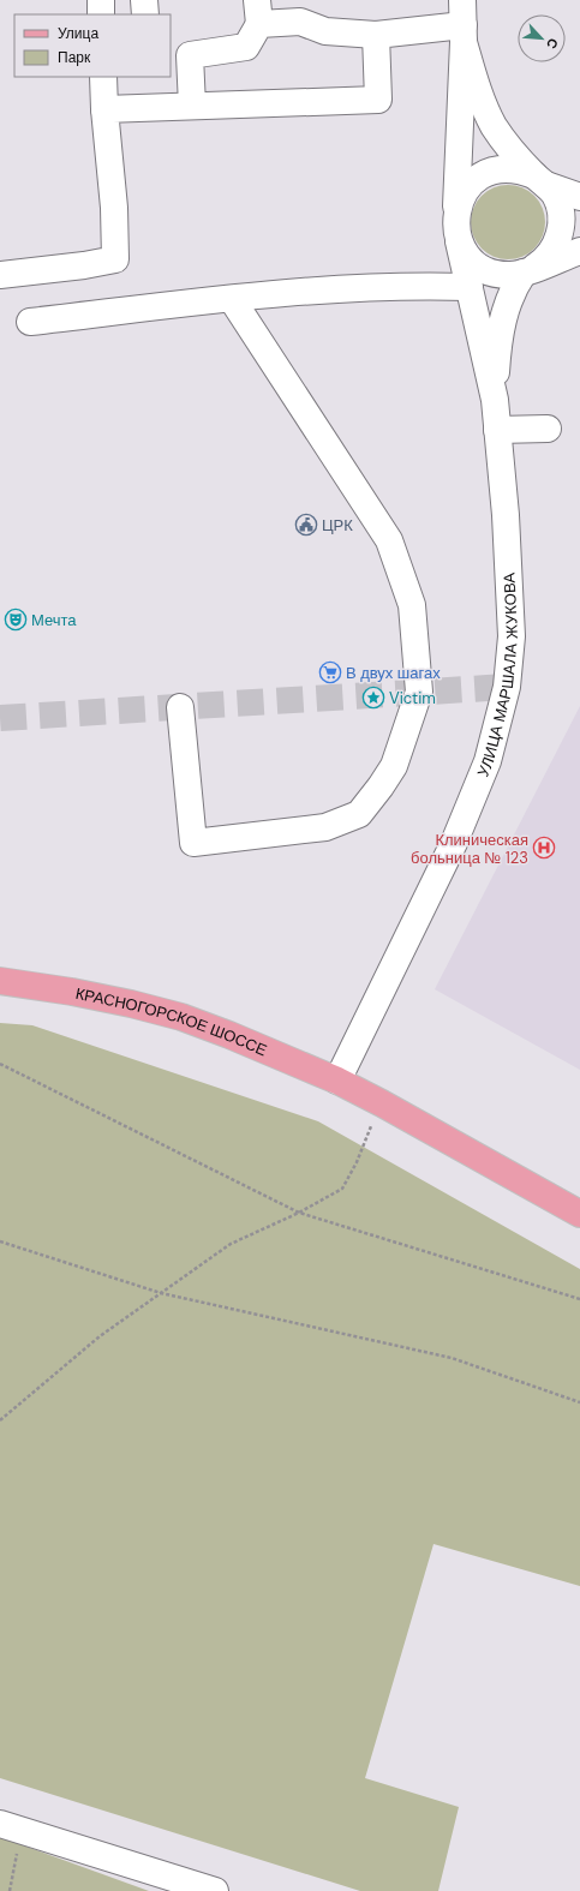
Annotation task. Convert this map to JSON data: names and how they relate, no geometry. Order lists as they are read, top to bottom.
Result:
{
  "streets": {
    "main road": ["КРАСНОГОРСКОЕ ШОССЕ"],
    "street": ["УЛИЦА МАРШАЛА ЖУКОВА"]
  },
  "crossings": [
    ["УЛИЦА МАРШАЛА ЖУКОВА", "КРАСНОГОРСКОЕ ШОССЕ"]
  ],
  "places": {
    "public building": ["ЦРК"],
    "theatre": ["Мечта"],
    "supermarket": ["В двух шагах"],
    "place": ["Victim"],
    "hospital": ["Клиническая больница № 123"]
  },
  "legend": ["Улица", "Парк"],
  "north": "bottom right"
}
